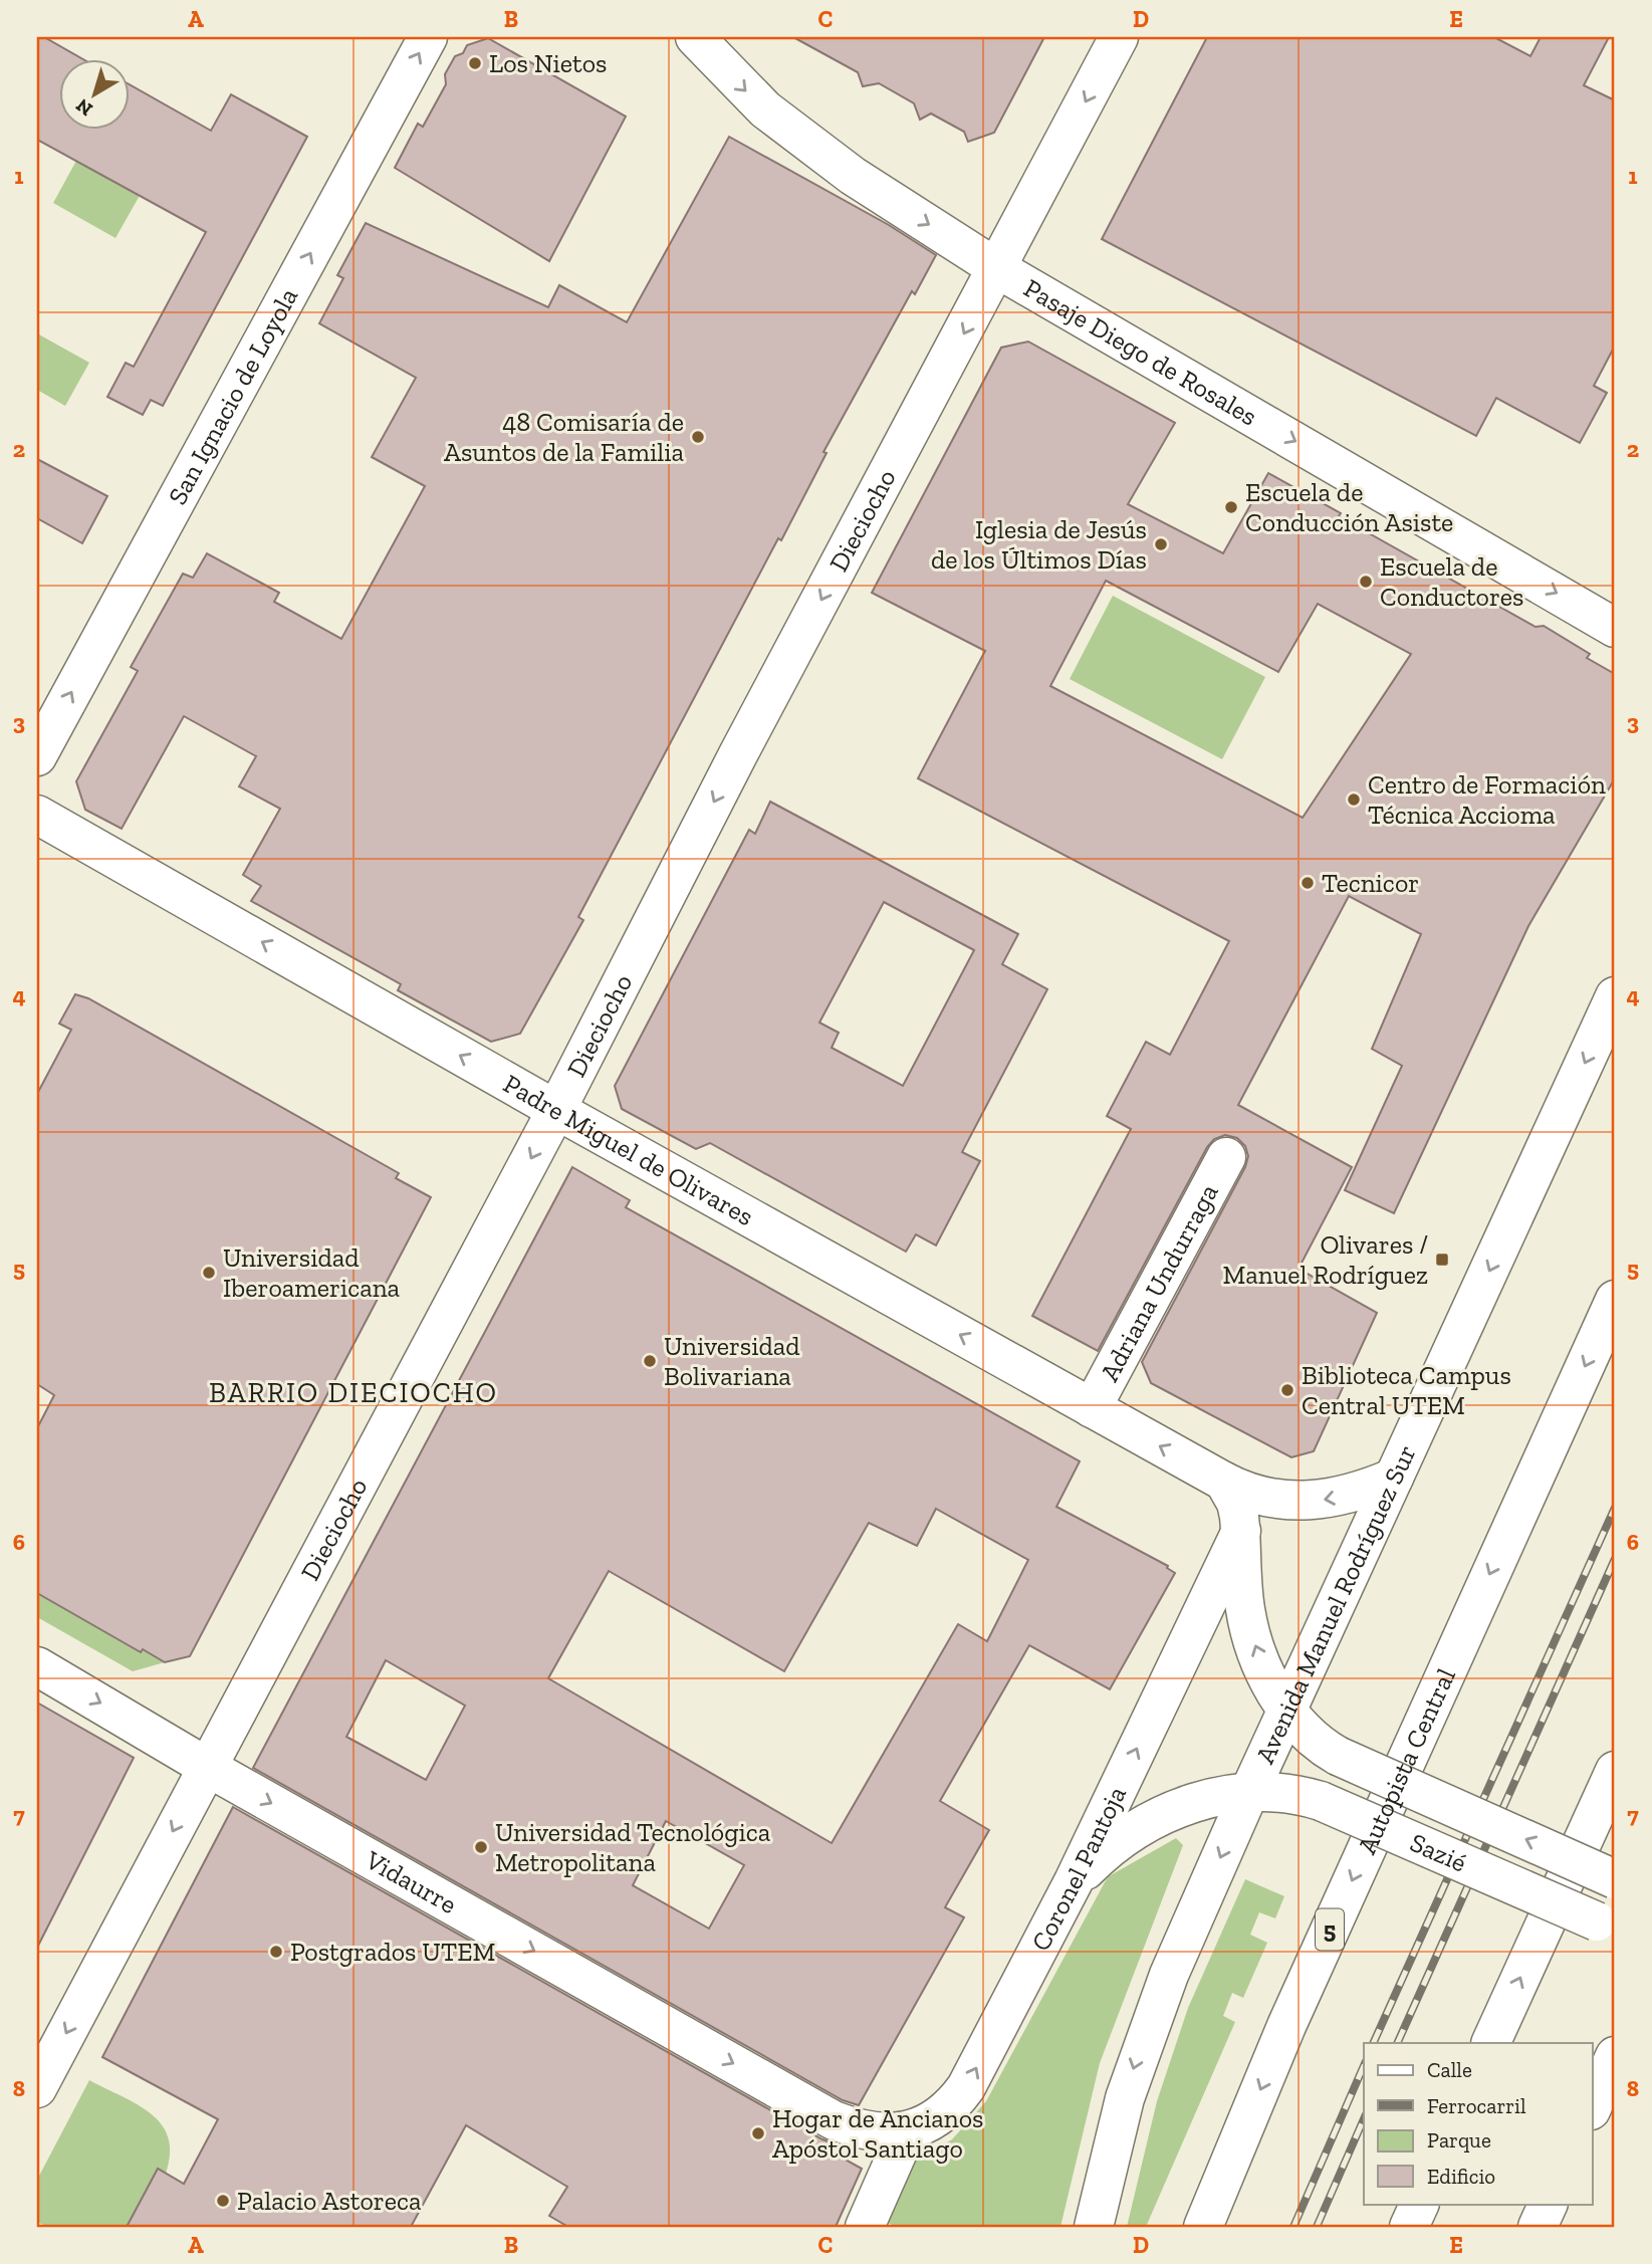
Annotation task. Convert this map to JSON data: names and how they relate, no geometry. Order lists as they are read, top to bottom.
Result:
{
  "streets": {
    "main road": [
      "Pasaje Diego de Rosales",
      "San Ignacio de Loyola",
      "Dieciocho",
      "Padre Miguel de Olivares",
      "Adriana Undurraga",
      "Avenida Manuel Rodríguez Sur",
      "Autopista Central",
      "Sazié",
      "Coronel Pantoja",
      "Vidaurre",
      "5"
    ]
  },
  "crossings": [
    ["Pasaje Diego de Rosales", "Dieciocho"],
    ["Dieciocho", "Padre Miguel de Olivares"],
    ["Dieciocho", "Vidaurre"],
    ["Padre Miguel de Olivares", "Adriana Undurraga"],
    ["Padre Miguel de Olivares", "Avenida Manuel Rodríguez Sur"],
    ["Avenida Manuel Rodríguez Sur", "Sazié"],
    ["Sazié", "Coronel Pantoja"],
    ["Coronel Pantoja", "Vidaurre"]
  ],
  "one_way": [
    "Pasaje Diego de Rosales",
    "San Ignacio de Loyola",
    "Dieciocho",
    "Padre Miguel de Olivares",
    "Avenida Manuel Rodríguez Sur",
    "Coronel Pantoja",
    "Vidaurre"
  ],
  "districts": ["BARRIO DIECIOCHO"],
  "places": {
    "other": [
      "Los Nietos",
      "48 Comisaría de Asuntos de la Familia",
      "Escuela de Conducción Asiste",
      "Iglesia de Jesús de los Últimos Días",
      "Escuela de Conductores",
      "Centro de Formación Técnica Accioma",
      "Tecnicor",
      "Universidad Iberoamericana",
      "Universidad Bolivariana",
      "Biblioteca Campus Central UTEM",
      "Universidad Tecnológica Metropolitana",
      "Postgrados UTEM",
      "Hogar de Ancianos Apóstol Santiago",
      "Palacio Astoreca"
    ],
    "transit": ["Olivares / Manuel Rodríguez"]
  },
  "legend": [
    "Calle",
    "Ferrocarril",
    "Parque",
    "Edificio"
  ],
  "north": "bottom left",
  "grid": {
    "columns": [
      "A",
      "B",
      "C",
      "D",
      "E"
    ],
    "rows": [
      "1",
      "2",
      "3",
      "4",
      "5",
      "6",
      "7",
      "8"
    ]
  }
}
